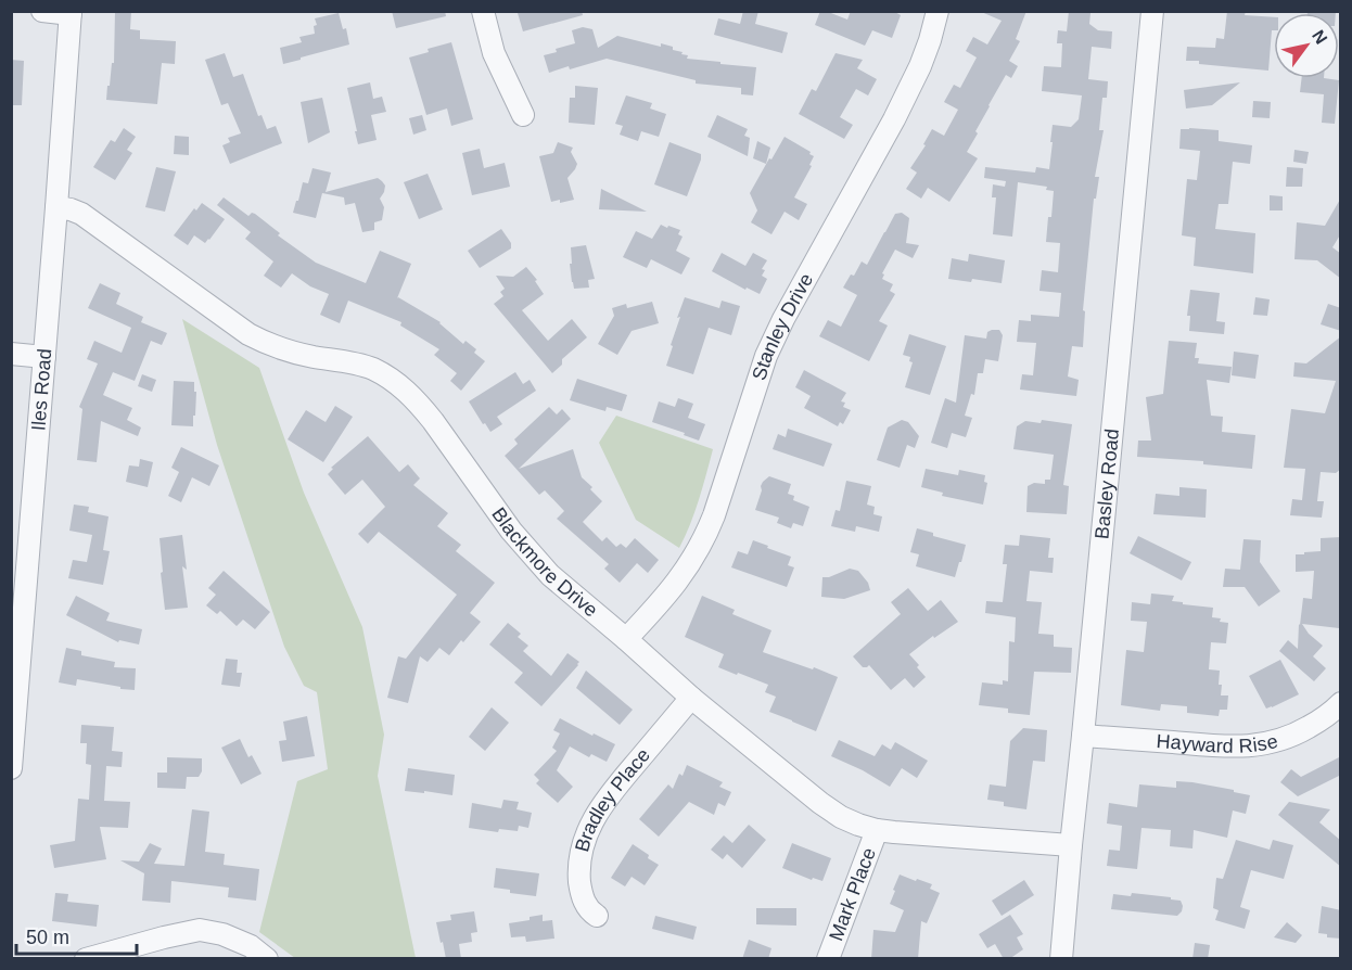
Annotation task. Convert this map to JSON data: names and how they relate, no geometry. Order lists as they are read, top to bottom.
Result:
{
  "streets": {
    "street": [
      "Stanley Drive",
      "Iles Road",
      "Basley Road",
      "Blackmore Drive",
      "Hayward Rise",
      "Bradley Place",
      "Mark Place"
    ]
  },
  "crossings": [
    ["Stanley Drive", "Blackmore Drive"],
    ["Iles Road", "Blackmore Drive"],
    ["Basley Road", "Blackmore Drive"],
    ["Basley Road", "Hayward Rise"],
    ["Blackmore Drive", "Bradley Place"],
    ["Blackmore Drive", "Mark Place"]
  ],
  "scale_bar": "50 m",
  "north": "top right"
}
